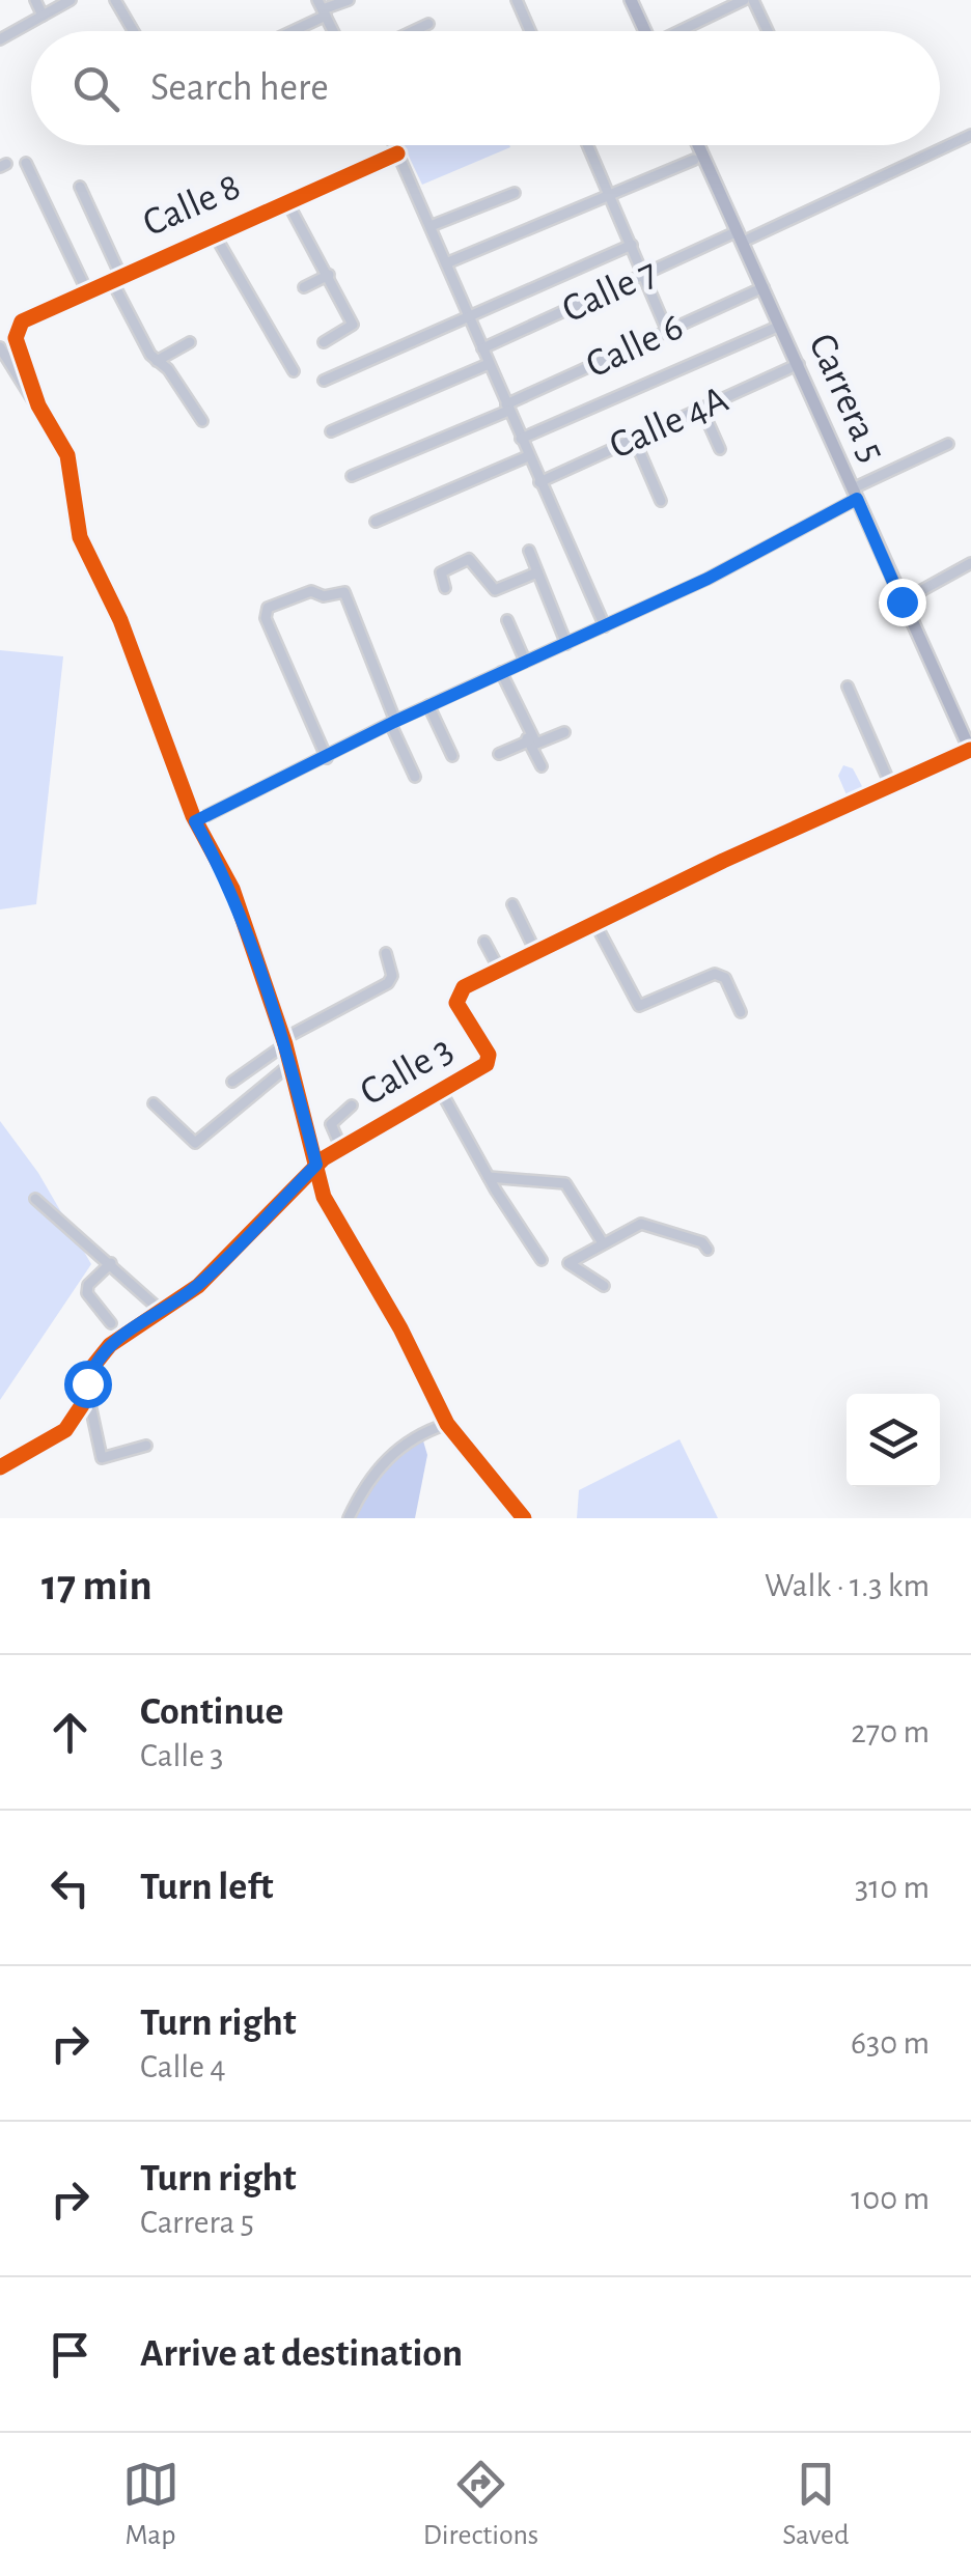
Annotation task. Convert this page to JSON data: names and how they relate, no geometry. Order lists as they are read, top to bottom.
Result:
{
  "streets": {
    "main road": ["Carrera 5"],
    "street": [
      "Calle 8",
      "Calle 7",
      "Calle 6",
      "Calle 4A",
      "Calle 3"
    ]
  },
  "crossings": [
    ["Calle 7", "Carrera 5"],
    ["Calle 6", "Carrera 5"],
    ["Carrera 5", "Calle 4A"],
    ["Carrera 5", "Calle 3"]
  ],
  "page": {
    "search": "Search here",
    "heading": ["17 min", "Walk · 1.3 km"],
    "list": [
      ["Continue", "Calle 3", "270 m"],
      ["Turn left", "310 m"],
      ["Turn right", "Calle 4", "630 m"],
      ["Turn right", "Carrera 5", "100 m"],
      "Arrive at destination"
    ],
    "nav": ["Map", "Directions", "Saved"]
  }
}
